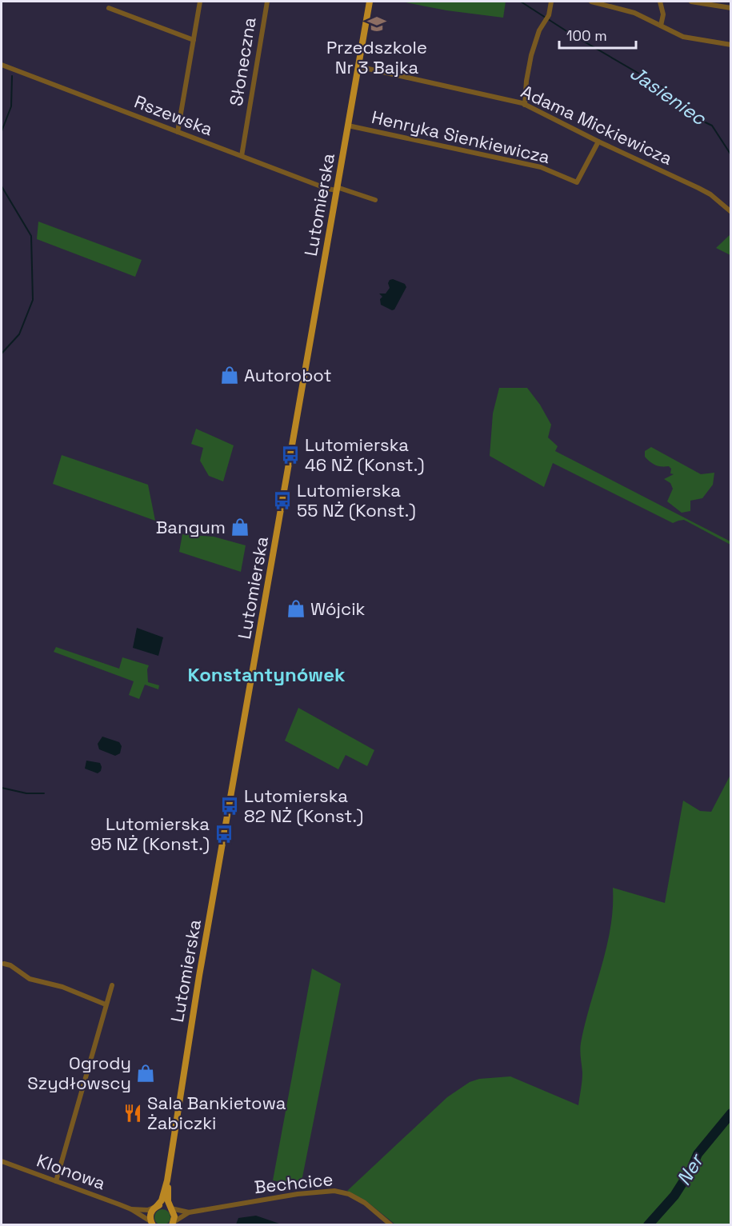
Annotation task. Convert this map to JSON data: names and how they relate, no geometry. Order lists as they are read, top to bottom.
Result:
{
  "streets": {
    "main road": ["Lutomierska"],
    "street": [
      "Słoneczna",
      "Rszewska",
      "Adama Mickiewicza",
      "Henryka Sienkiewicza",
      "Klonowa",
      "Bechcice"
    ]
  },
  "crossings": [
    ["Słoneczna", "Rszewska"],
    ["Rszewska", "Lutomierska"],
    ["Adama Mickiewicza", "Henryka Sienkiewicza"],
    ["Adama Mickiewicza", "Lutomierska"],
    ["Henryka Sienkiewicza", "Lutomierska"],
    ["Lutomierska", "Klonowa"],
    ["Lutomierska", "Bechcice"]
  ],
  "districts": ["Konstantynówek"],
  "water": ["Jasieniec", "Ner"],
  "places": {
    "school or university": ["Przedszkole Nr 3 Bajka"],
    "shop": [
      "Autorobot",
      "Bangum",
      "Wójcik",
      "Ogrody Szydłowscy"
    ],
    "bus stop": [
      "Lutomierska 46 NŻ (Konst.)",
      "Lutomierska 55 NŻ (Konst.)",
      "Lutomierska 82 NŻ (Konst.)",
      "Lutomierska 95 NŻ (Konst.)"
    ],
    "restaurant": ["Sala Bankietowa Żabiczki"]
  },
  "scale_bar": "100 m"
}
